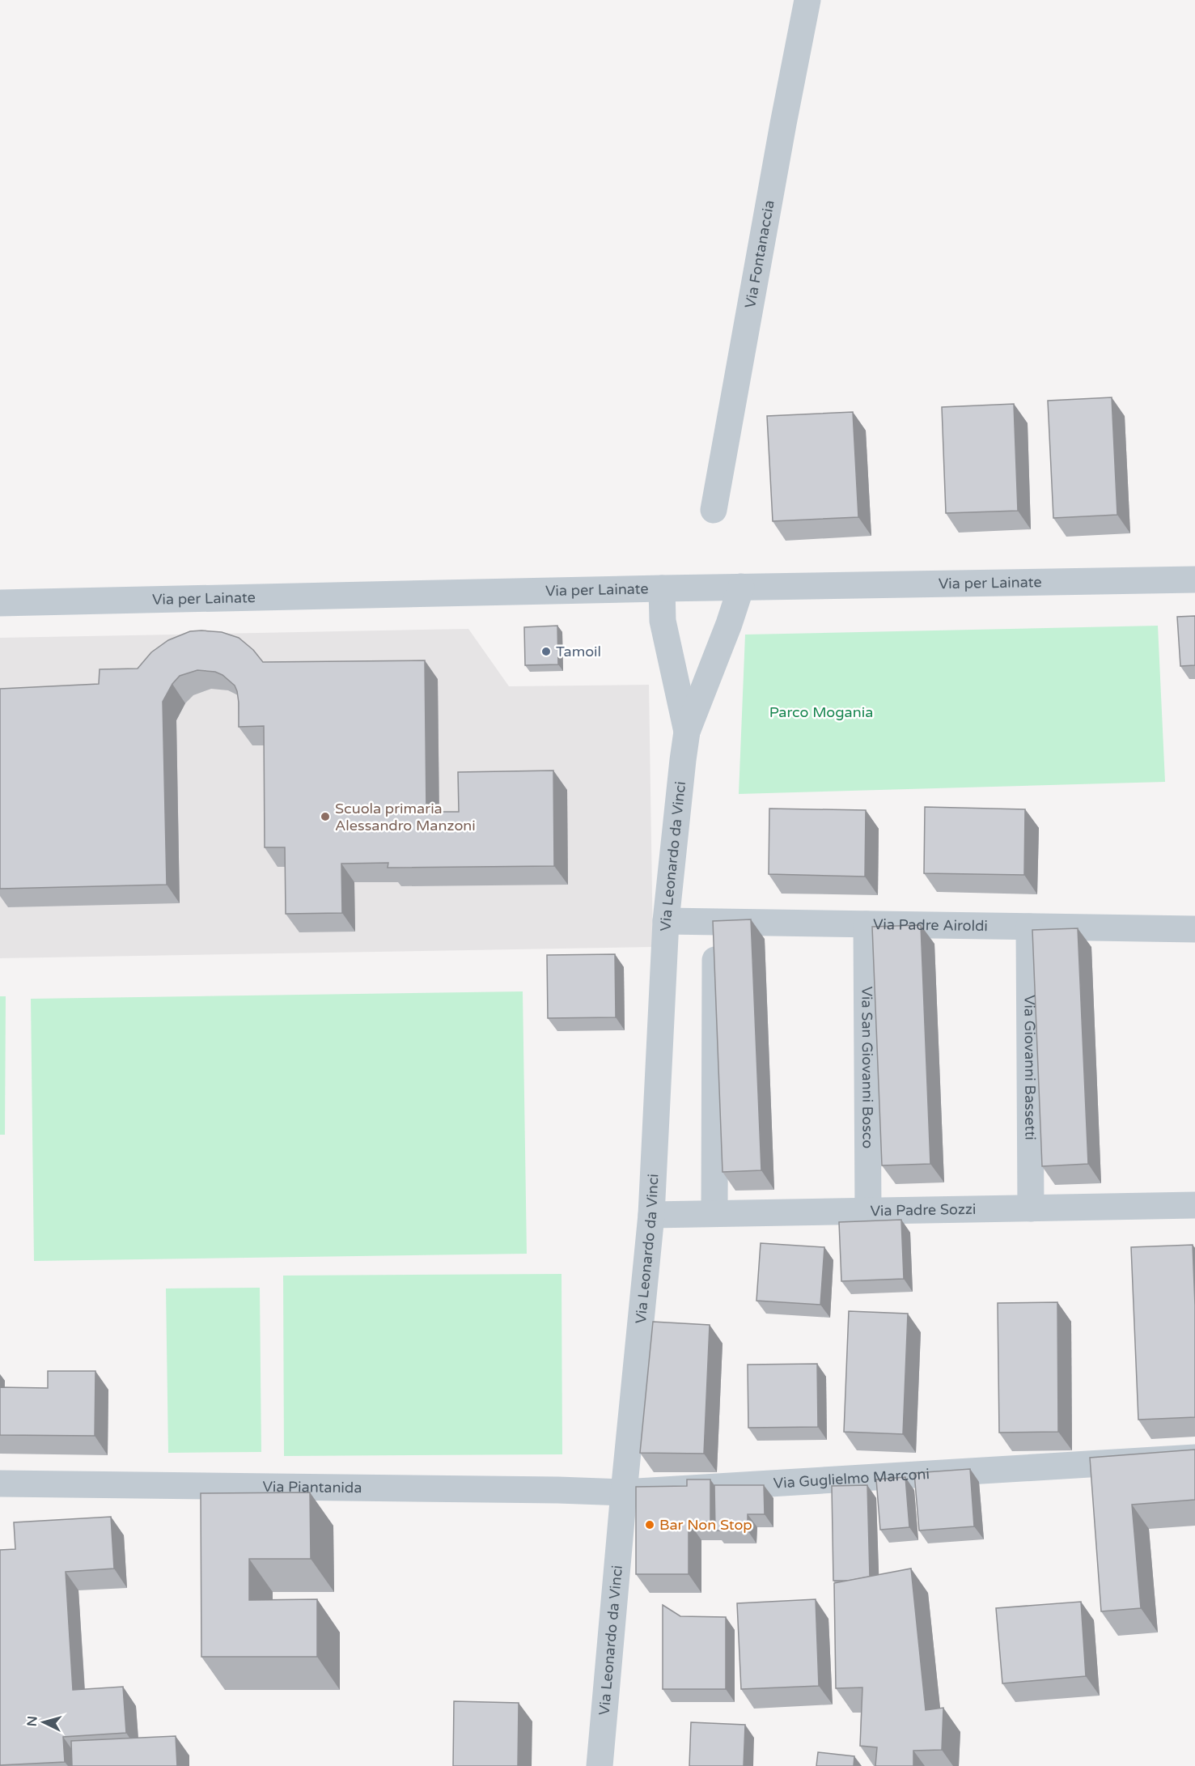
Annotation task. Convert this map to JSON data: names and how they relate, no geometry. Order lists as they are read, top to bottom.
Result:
{
  "streets": {
    "street": [
      "Via Fontanaccia",
      "Via per Lainate",
      "Via Leonardo da Vinci",
      "Via Padre Airoldi",
      "Via San Giovanni Bosco",
      "Via Giovanni Bassetti",
      "Via Padre Sozzi",
      "Via Guglielmo Marconi",
      "Via Piantanida"
    ]
  },
  "crossings": [
    ["Via Leonardo da Vinci", "Via Padre Airoldi"],
    ["Via Leonardo da Vinci", "Via Padre Sozzi"],
    ["Via Leonardo da Vinci", "Via Guglielmo Marconi"],
    ["Via Leonardo da Vinci", "Via Piantanida"],
    ["Via Padre Airoldi", "Via San Giovanni Bosco"],
    ["Via Padre Airoldi", "Via Giovanni Bassetti"],
    ["Via San Giovanni Bosco", "Via Padre Sozzi"],
    ["Via Giovanni Bassetti", "Via Padre Sozzi"],
    ["Via Guglielmo Marconi", "Via Piantanida"]
  ],
  "parks": ["Parco Mogania"],
  "places": ["Tamoil", "Scuola primaria Alessandro Manzoni", "Bar Non Stop"],
  "north": "left"
}
